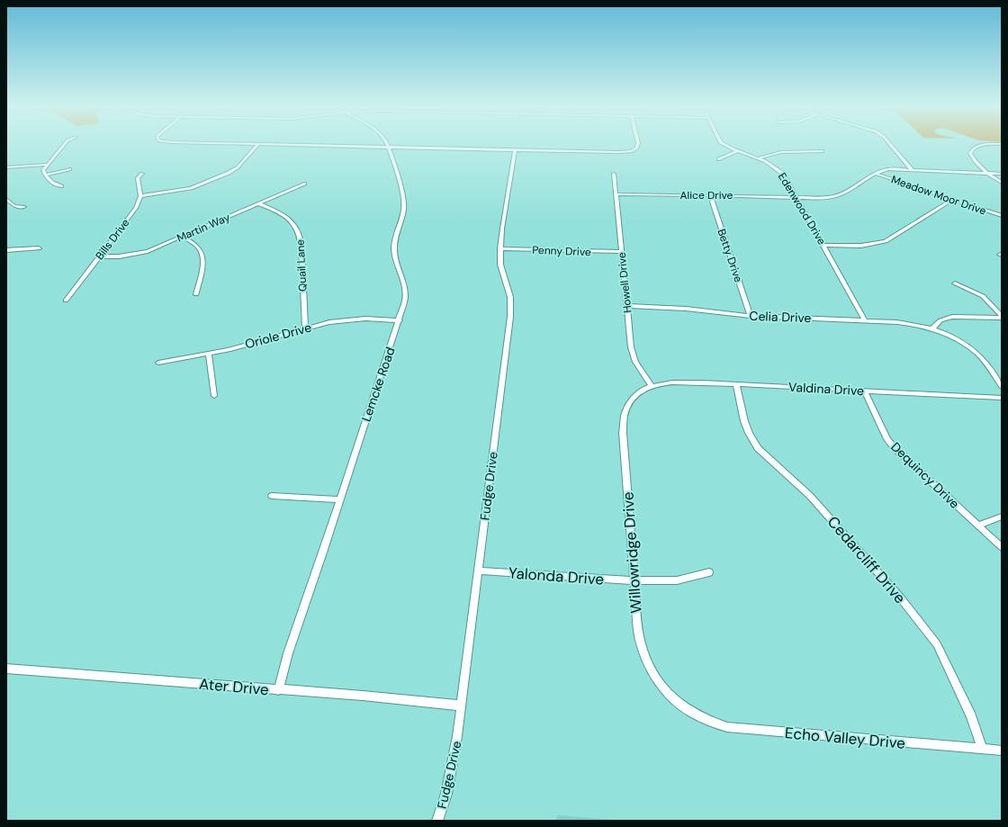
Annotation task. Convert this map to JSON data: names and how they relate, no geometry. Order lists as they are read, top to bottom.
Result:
{
  "streets": {
    "street": [
      "Alice Drive",
      "Meadow Moor Drive",
      "Edenwood Drive",
      "Martin Way",
      "Bills Drive",
      "Penny Drive",
      "Betty Drive",
      "Quail Lane",
      "Howell Drive",
      "Celia Drive",
      "Oriole Drive",
      "Lemcke Road",
      "Valdina Drive",
      "Dequincy Drive",
      "Fudge Drive",
      "Willowridge Drive",
      "Cedarcliff Drive",
      "Yalonda Drive",
      "Ater Drive",
      "Echo Valley Drive"
    ]
  },
  "crossings": [
    ["Alice Drive", "Meadow Moor Drive"],
    ["Alice Drive", "Edenwood Drive"],
    ["Alice Drive", "Betty Drive"],
    ["Alice Drive", "Howell Drive"],
    ["Edenwood Drive", "Celia Drive"],
    ["Martin Way", "Bills Drive"],
    ["Martin Way", "Quail Lane"],
    ["Penny Drive", "Howell Drive"],
    ["Penny Drive", "Fudge Drive"],
    ["Betty Drive", "Celia Drive"],
    ["Quail Lane", "Oriole Drive"],
    ["Howell Drive", "Celia Drive"],
    ["Howell Drive", "Valdina Drive"],
    ["Howell Drive", "Willowridge Drive"],
    ["Oriole Drive", "Lemcke Road"],
    ["Lemcke Road", "Ater Drive"],
    ["Valdina Drive", "Dequincy Drive"],
    ["Valdina Drive", "Willowridge Drive"],
    ["Valdina Drive", "Cedarcliff Drive"],
    ["Fudge Drive", "Yalonda Drive"],
    ["Fudge Drive", "Ater Drive"],
    ["Willowridge Drive", "Yalonda Drive"],
    ["Willowridge Drive", "Echo Valley Drive"],
    ["Cedarcliff Drive", "Echo Valley Drive"]
  ]
}
